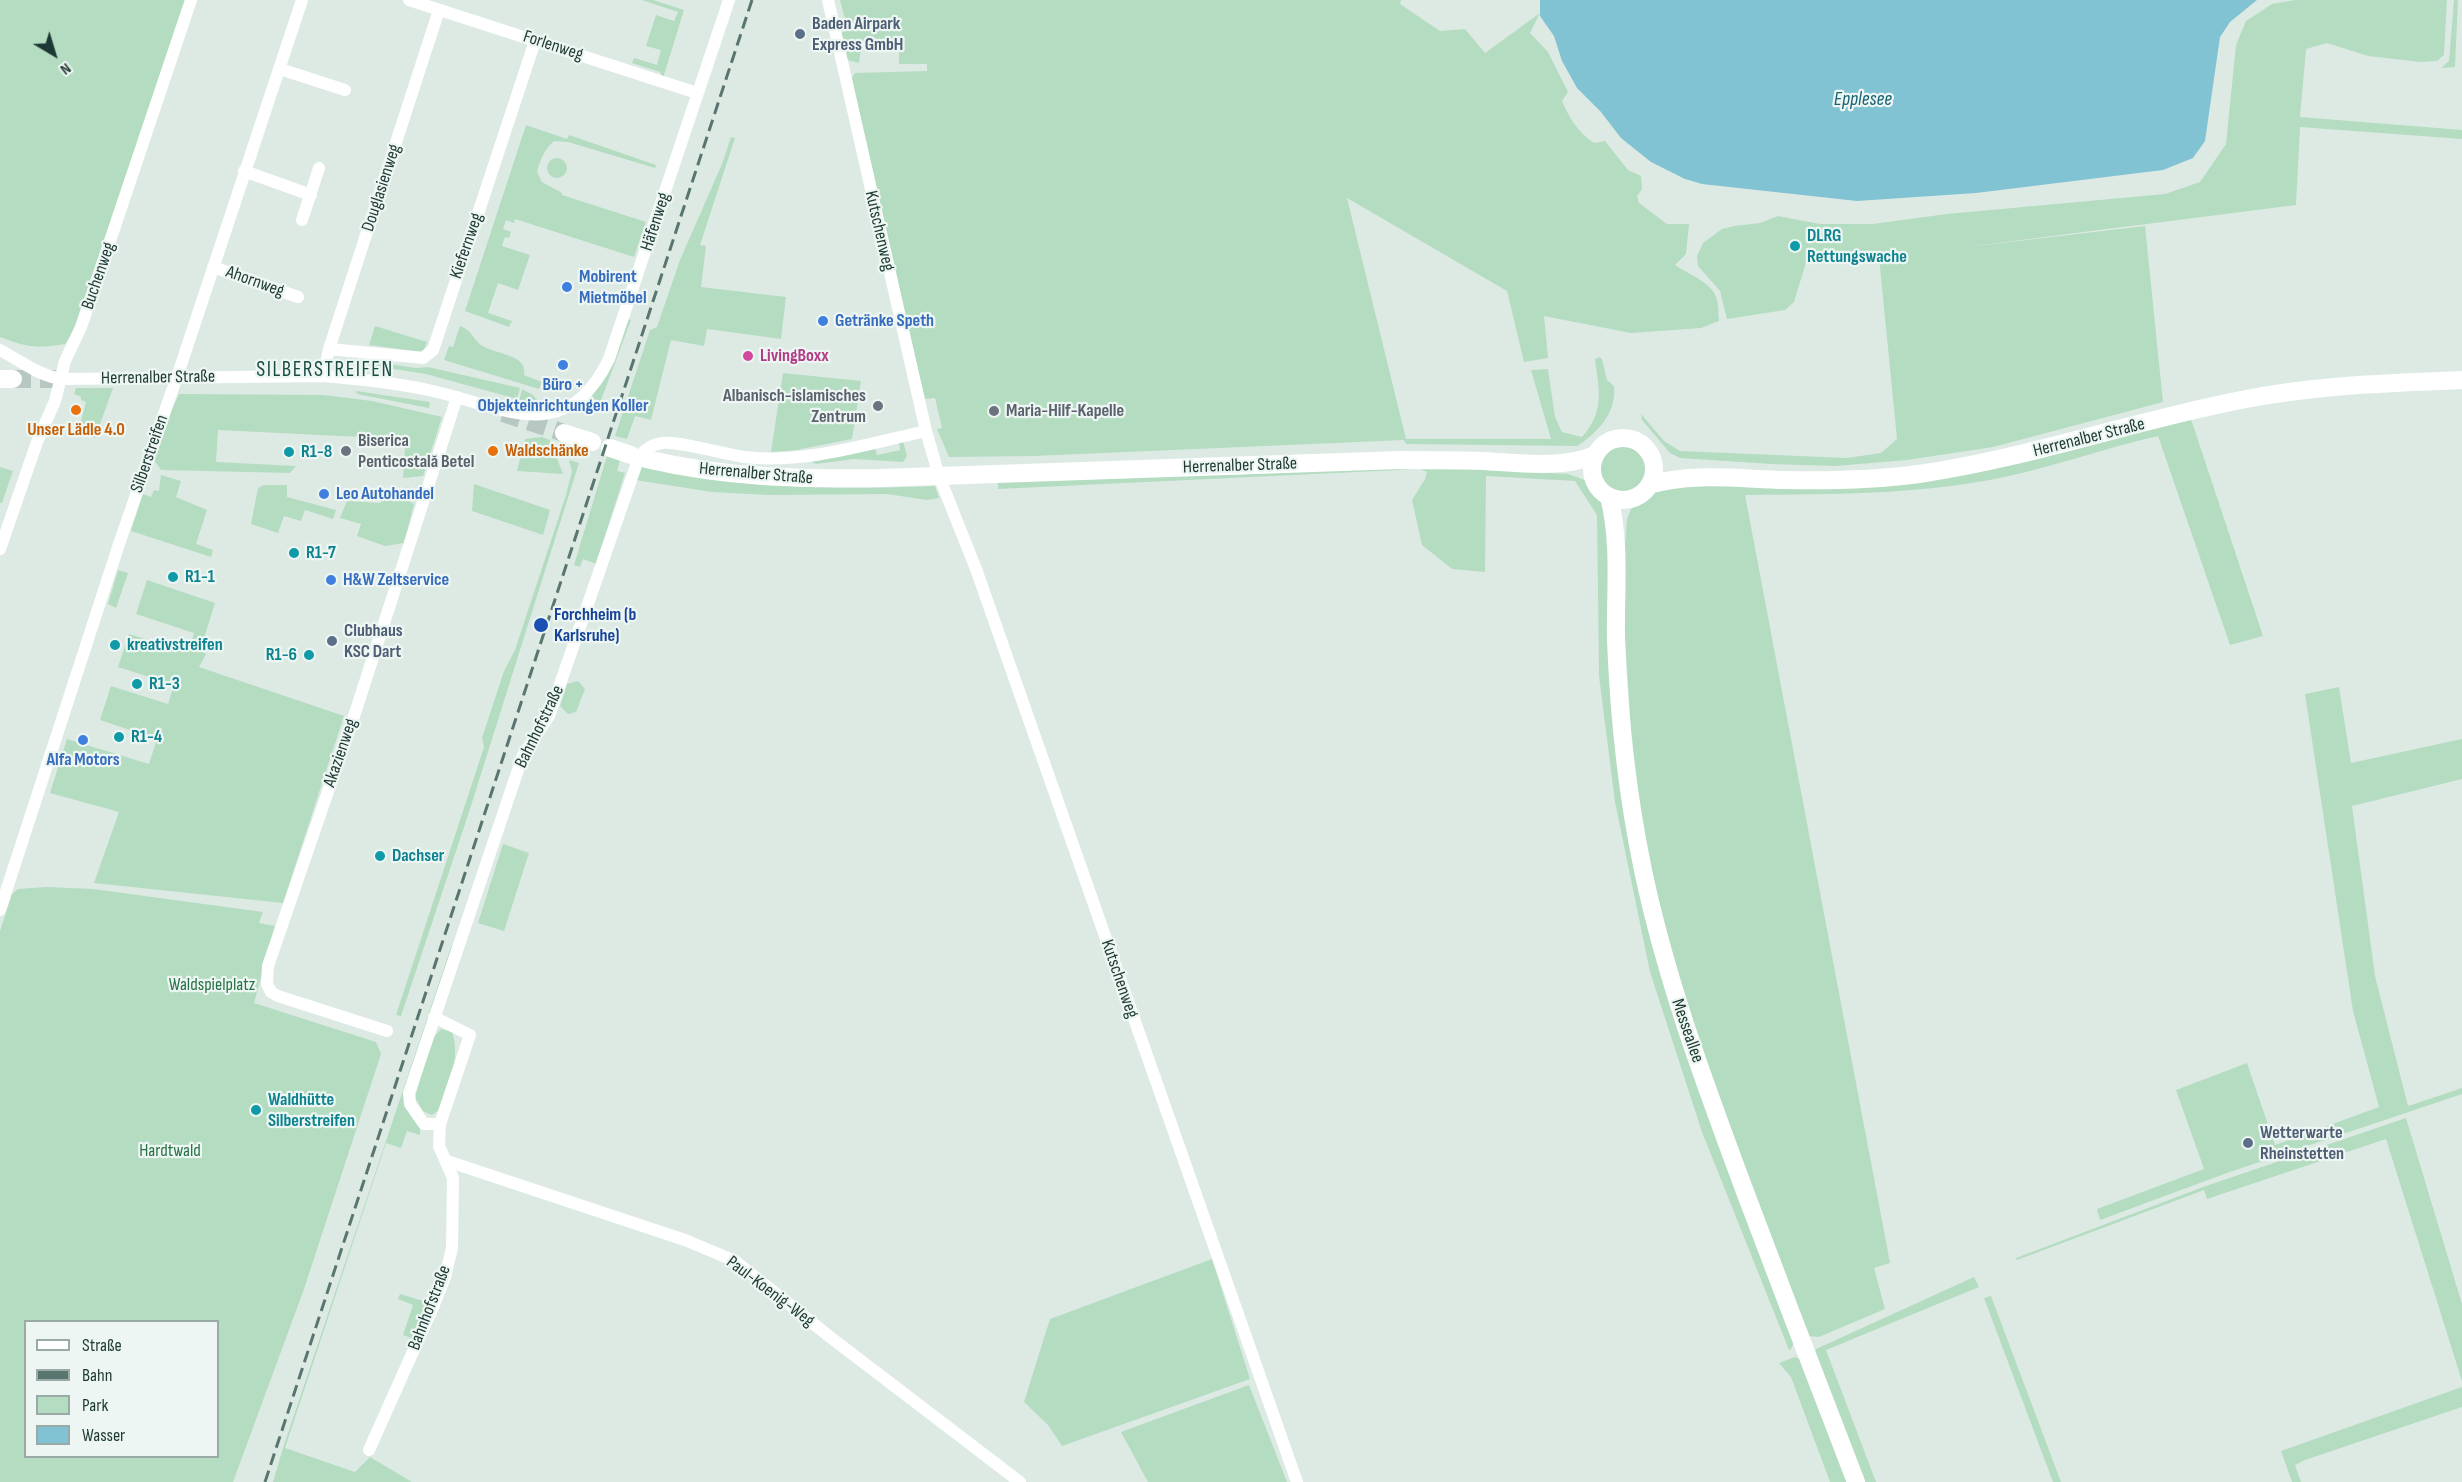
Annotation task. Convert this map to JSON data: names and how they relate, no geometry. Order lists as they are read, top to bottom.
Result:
{
  "streets": {
    "street": [
      "Forlenweg",
      "Douglasienweg",
      "Häfenweg",
      "Kutschenweg",
      "Kiefernweg",
      "Buchenweg",
      "Ahornweg",
      "Herrenalber Straße",
      "Silberstreifen",
      "Bahnhofstraße",
      "Akazienweg",
      "Messeallee",
      "Paul-Koenig-Weg"
    ]
  },
  "crossings": [
    ["Forlenweg", "Douglasienweg"],
    ["Forlenweg", "Häfenweg"],
    ["Forlenweg", "Kiefernweg"],
    ["Douglasienweg", "Kiefernweg"],
    ["Douglasienweg", "Herrenalber Straße"],
    ["Häfenweg", "Herrenalber Straße"],
    ["Kutschenweg", "Herrenalber Straße"],
    ["Buchenweg", "Herrenalber Straße"],
    ["Ahornweg", "Silberstreifen"],
    ["Herrenalber Straße", "Silberstreifen"],
    ["Herrenalber Straße", "Bahnhofstraße"],
    ["Herrenalber Straße", "Akazienweg"],
    ["Herrenalber Straße", "Messeallee"],
    ["Bahnhofstraße", "Paul-Koenig-Weg"]
  ],
  "districts": ["SILBERSTREIFEN"],
  "water": ["Epplesee"],
  "parks": ["Waldspielplatz", "Hardtwald"],
  "places": [
    "Baden Airpark Express GmbH",
    "DLRG Rettungswache",
    "Mobirent Mietmöbel",
    "Getränke Speth",
    "LivingBoxx",
    "Büro + Objekteinrichtungen Koller",
    "Albanisch-islamisches Zentrum",
    "Unser Lädle 4.0",
    "Maria-Hilf-Kapelle",
    "Biserica Penticostală Betel",
    "Waldschänke",
    "R1-8",
    "Leo Autohandel",
    "R1-7",
    "R1-1",
    "H&W Zeltservice",
    "Forchheim (b Karlsruhe)",
    "Clubhaus KSC Dart",
    "kreativstreifen",
    "R1-6",
    "R1-3",
    "R1-4",
    "Alfa Motors",
    "Dachser",
    "Waldhütte Silberstreifen",
    "Wetterwarte Rheinstetten"
  ],
  "legend": [
    "Straße",
    "Bahn",
    "Park",
    "Wasser"
  ],
  "north": "bottom right"
}
